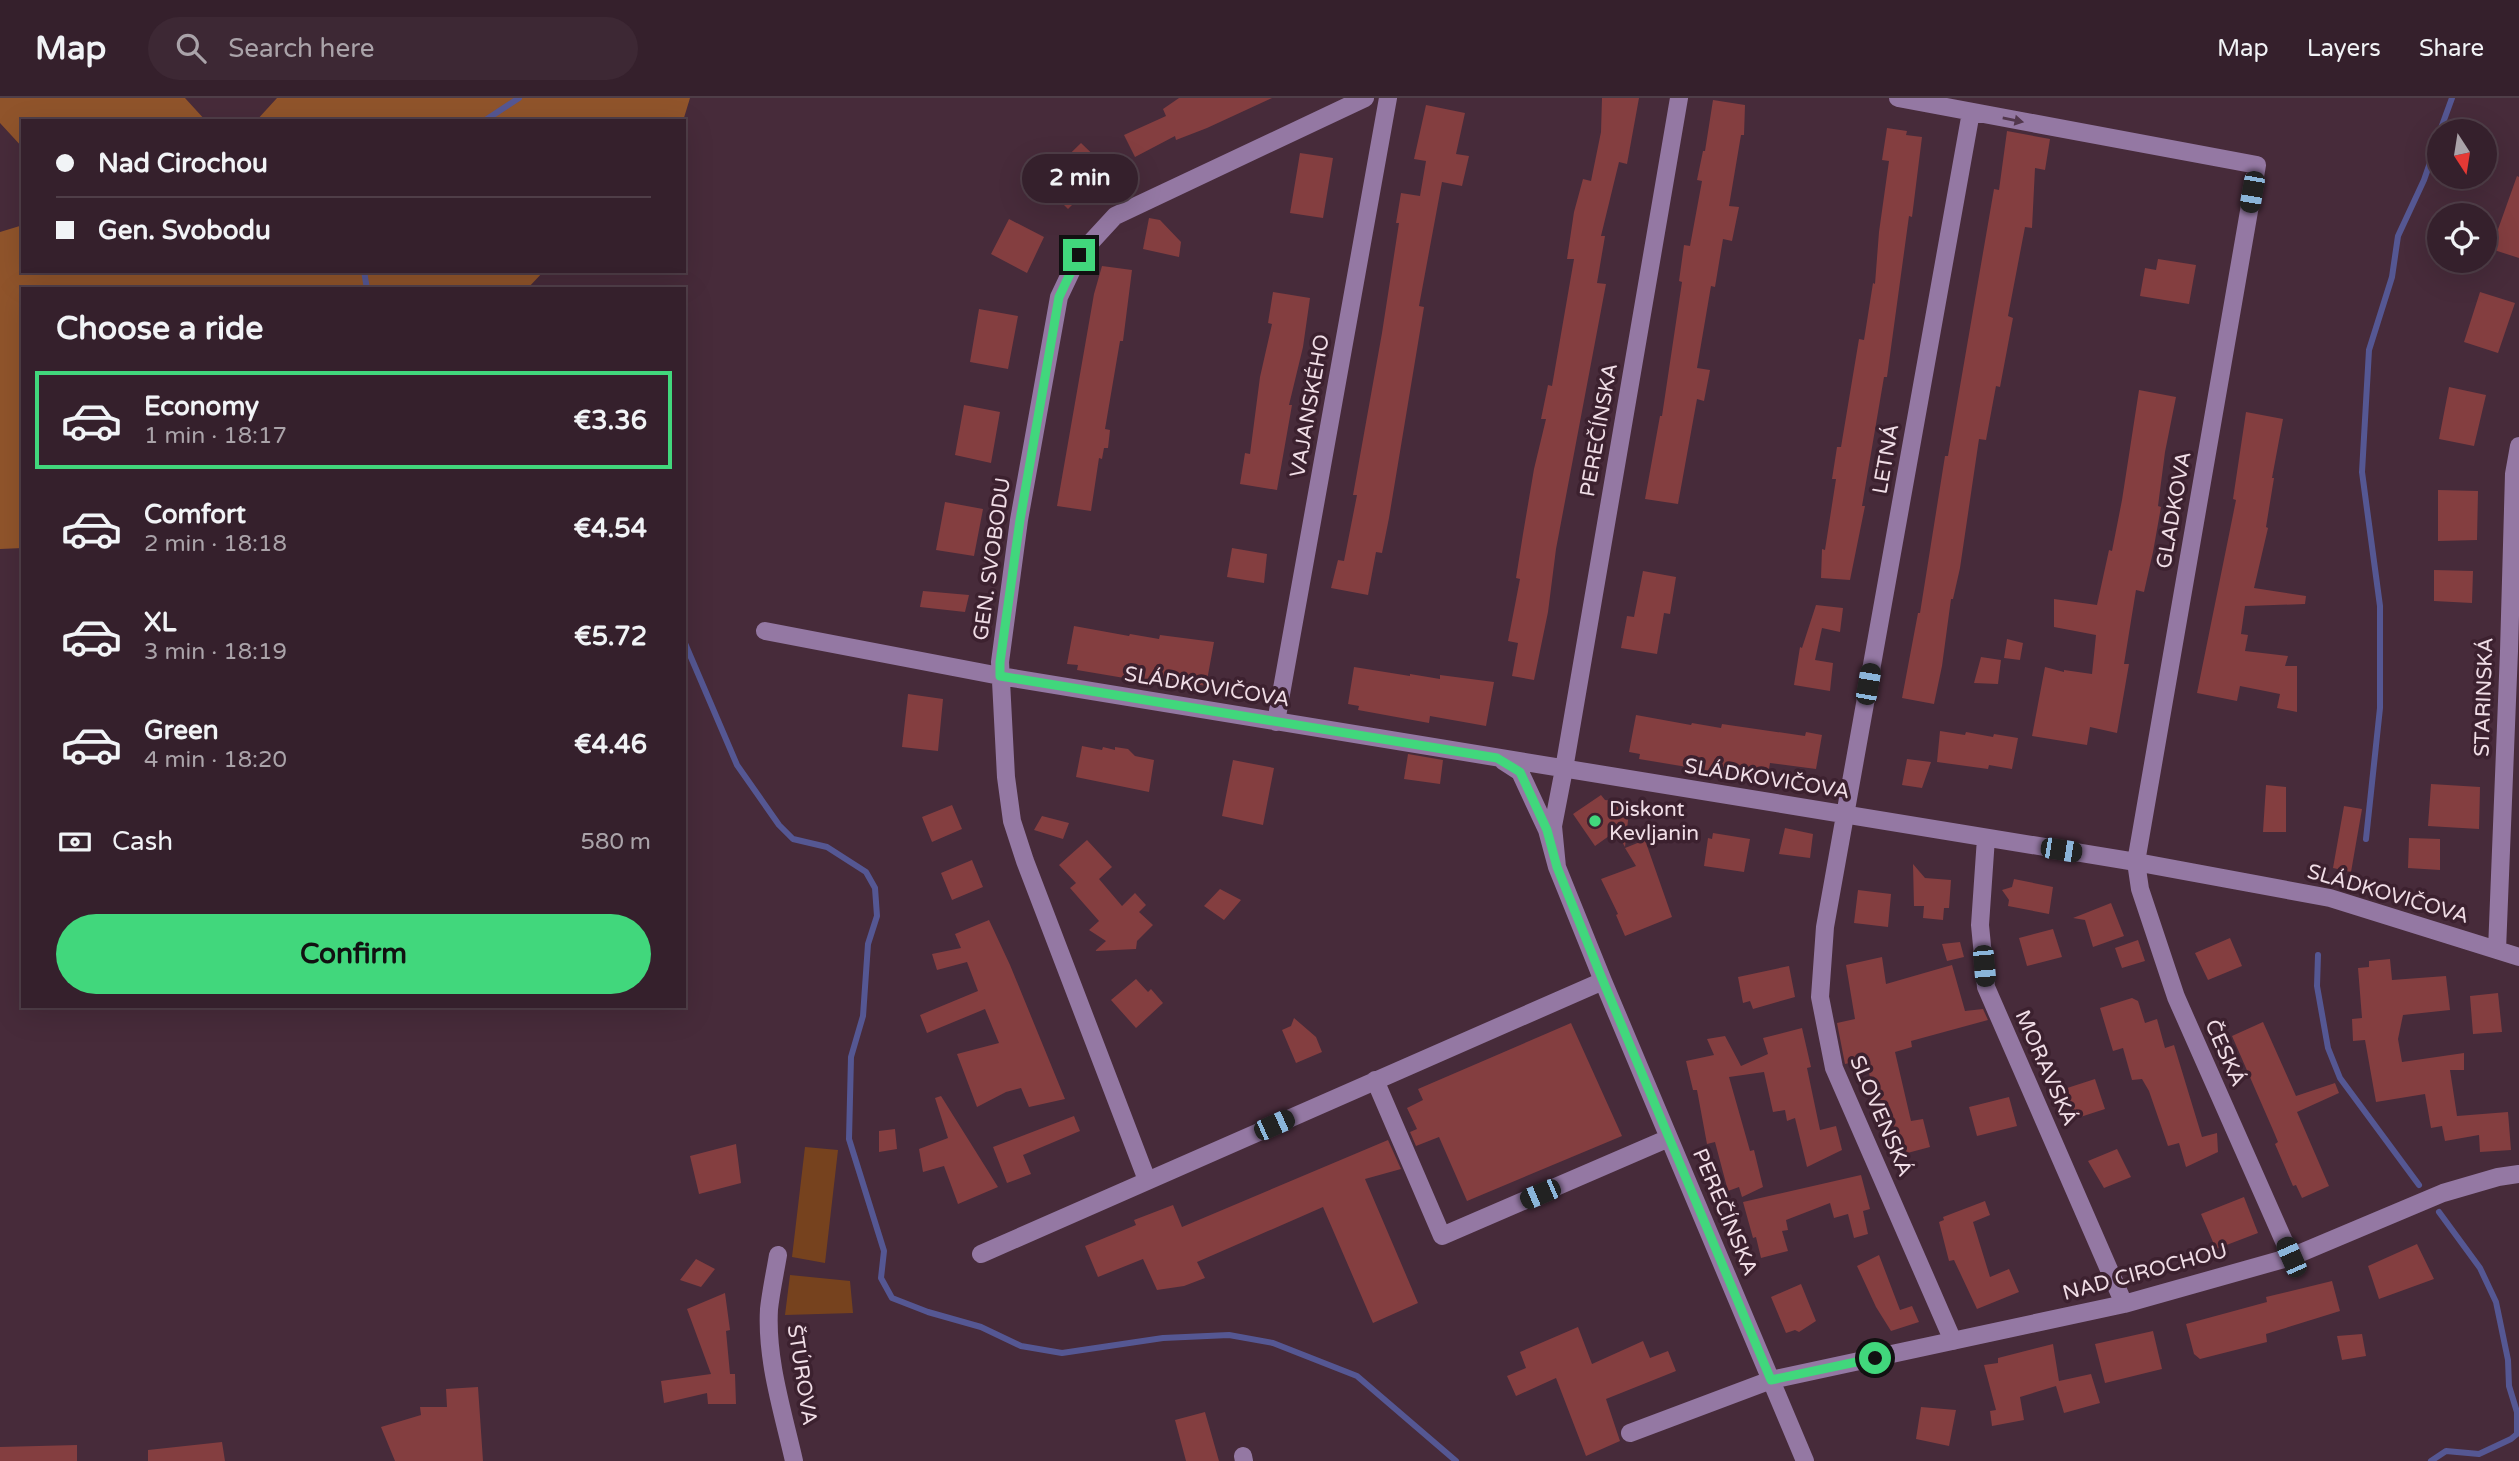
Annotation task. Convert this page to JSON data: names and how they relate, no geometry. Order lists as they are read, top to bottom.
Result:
{
  "streets": {
    "street": [
      "VAJANSKÉHO",
      "PEREČÍNSKA",
      "LETNÁ",
      "GLADKOVA",
      "GEN. SVOBODU",
      "SLÁDKOVIČOVA",
      "STARINSKÁ",
      "ČESKÁ",
      "MORAVSKÁ",
      "SLOVENSKÁ",
      "NAD CIROCHOU",
      "ŠTÚROVA"
    ]
  },
  "crossings": [
    ["VAJANSKÉHO", "SLÁDKOVIČOVA"],
    ["PEREČÍNSKA", "SLÁDKOVIČOVA"],
    ["PEREČÍNSKA", "NAD CIROCHOU"],
    ["LETNÁ", "GLADKOVA"],
    ["LETNÁ", "SLÁDKOVIČOVA"],
    ["LETNÁ", "SLOVENSKÁ"],
    ["GLADKOVA", "SLÁDKOVIČOVA"],
    ["GLADKOVA", "ČESKÁ"],
    ["GEN. SVOBODU", "SLÁDKOVIČOVA"],
    ["SLÁDKOVIČOVA", "STARINSKÁ"],
    ["SLÁDKOVIČOVA", "ČESKÁ"],
    ["SLÁDKOVIČOVA", "MORAVSKÁ"],
    ["SLÁDKOVIČOVA", "SLOVENSKÁ"],
    ["ČESKÁ", "NAD CIROCHOU"],
    ["MORAVSKÁ", "NAD CIROCHOU"],
    ["SLOVENSKÁ", "NAD CIROCHOU"]
  ],
  "places": ["Diskont Kevljanin"],
  "north": "bottom",
  "page": {
    "header": "Map",
    "search": "Search here",
    "nav": ["Map", "Layers", "Share"],
    "banner": ["Nad Cirochou", "Gen. Svobodu"],
    "bubble": "2 min",
    "heading": "Choose a ride",
    "list": [
      {
        "name": "Economy",
        "note": "1 min · 18:17",
        "value": "€3.36"
      },
      {
        "name": "Comfort",
        "note": "2 min · 18:18",
        "value": "€4.54"
      },
      {
        "name": "XL",
        "note": "3 min · 18:19",
        "value": "€5.72"
      },
      {
        "name": "Green",
        "note": "4 min · 18:20",
        "value": "€4.46"
      }
    ],
    "pay": ["Cash", "580 m"],
    "buttons": "Confirm"
  }
}
